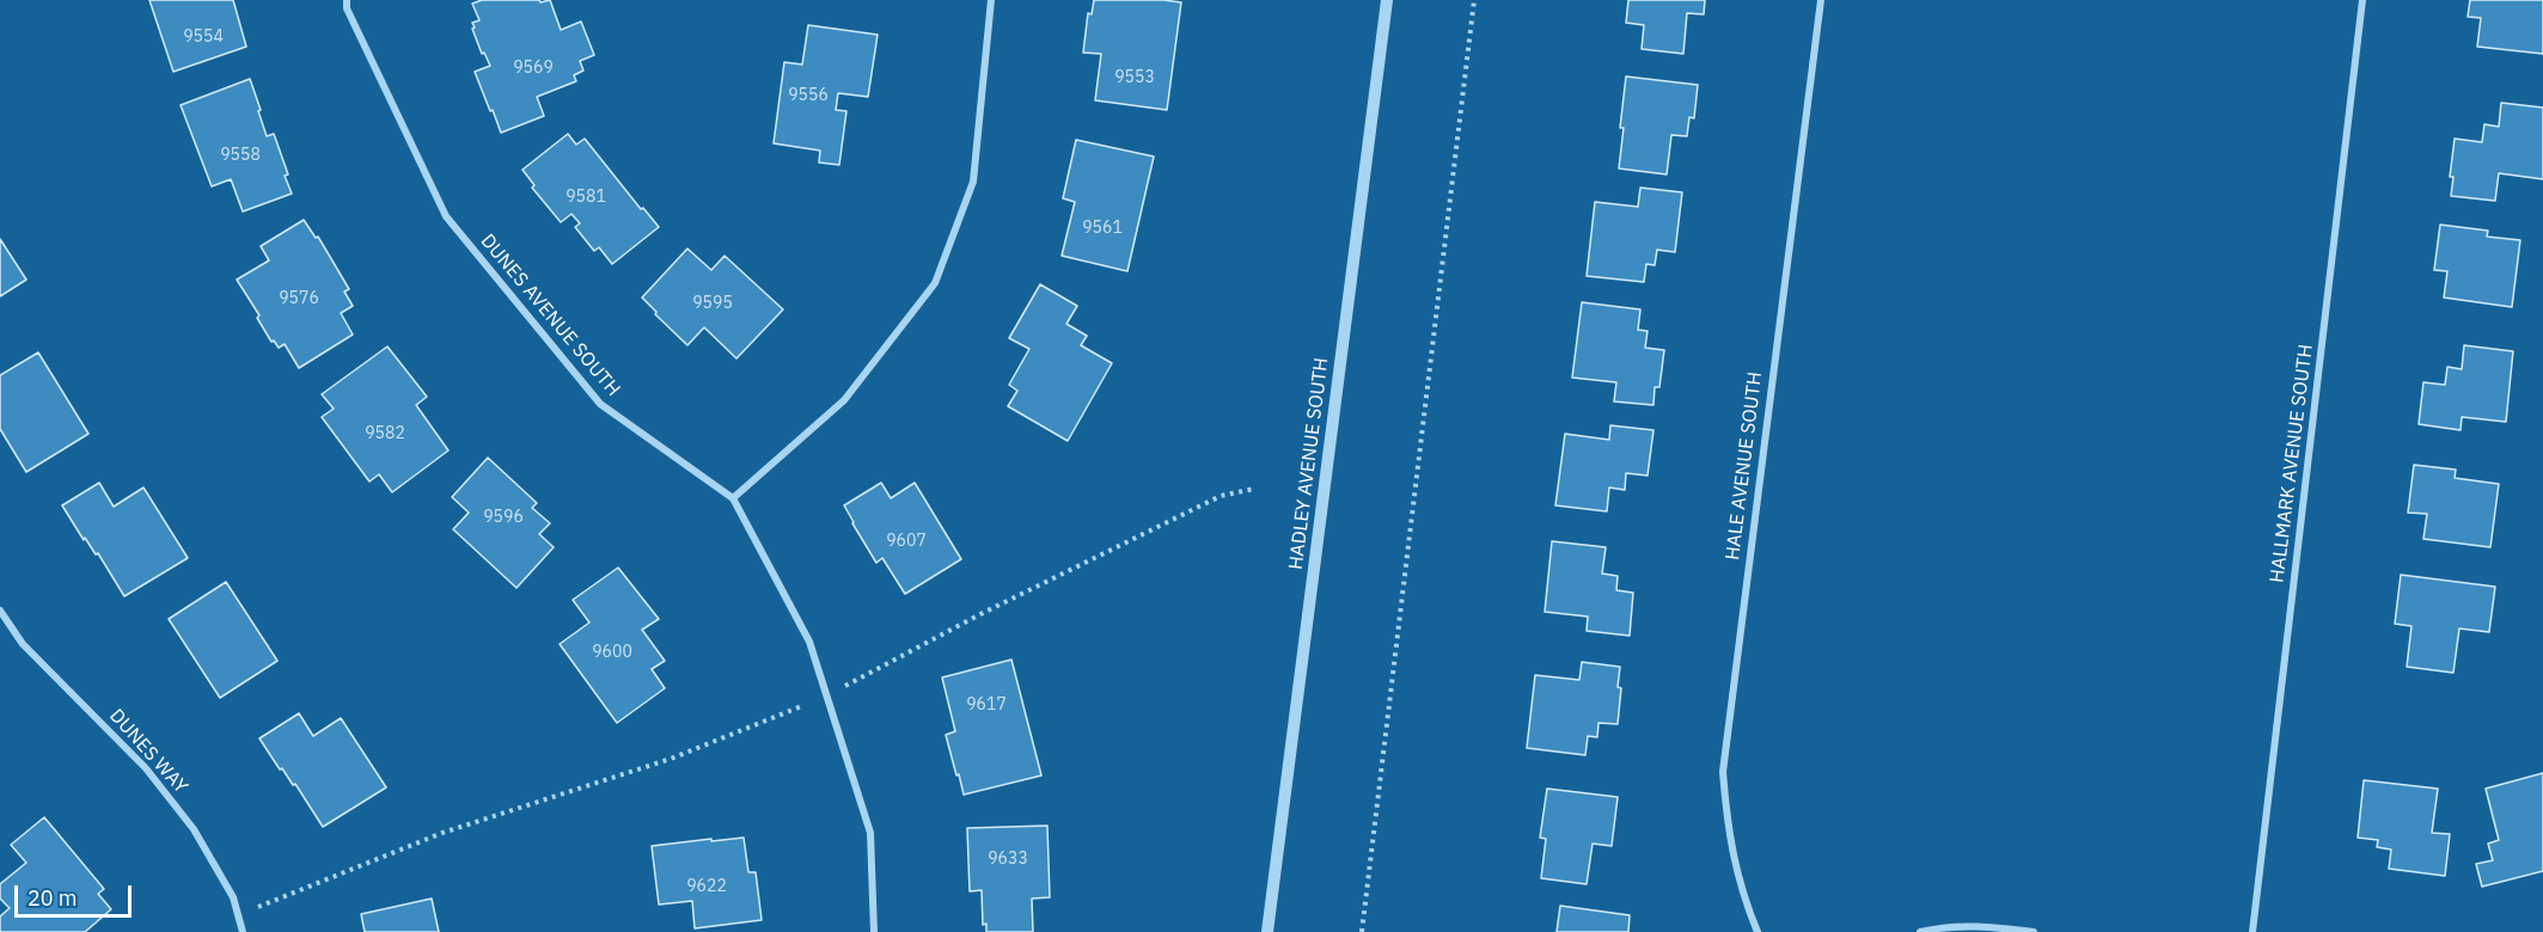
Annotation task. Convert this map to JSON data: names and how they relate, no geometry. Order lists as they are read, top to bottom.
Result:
{
  "streets": {
    "street": [
      "DUNES AVENUE SOUTH",
      "HADLEY AVENUE SOUTH",
      "HALLMARK AVENUE SOUTH",
      "HALE AVENUE SOUTH",
      "DUNES WAY"
    ]
  },
  "house_numbers": [
    "9554",
    "9569",
    "9553",
    "9556",
    "9558",
    "9581",
    "9561",
    "9576",
    "9595",
    "9582",
    "9596",
    "9607",
    "9600",
    "9617",
    "9633",
    "9622"
  ],
  "scale_bar": "20 m"
}
